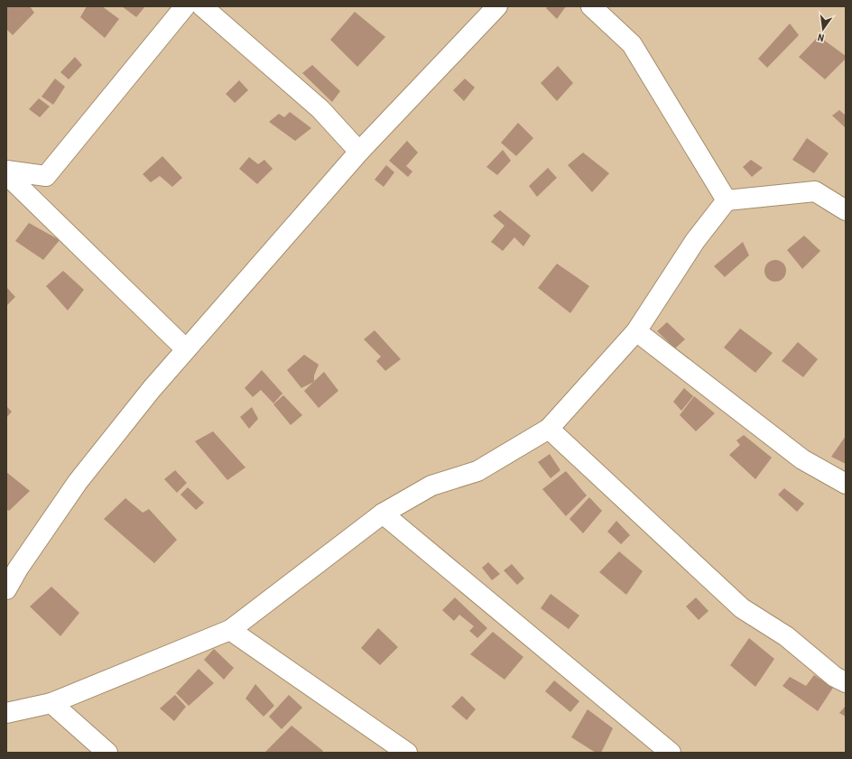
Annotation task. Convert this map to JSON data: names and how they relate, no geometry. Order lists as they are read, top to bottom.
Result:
{
  "north": "bottom"
}
